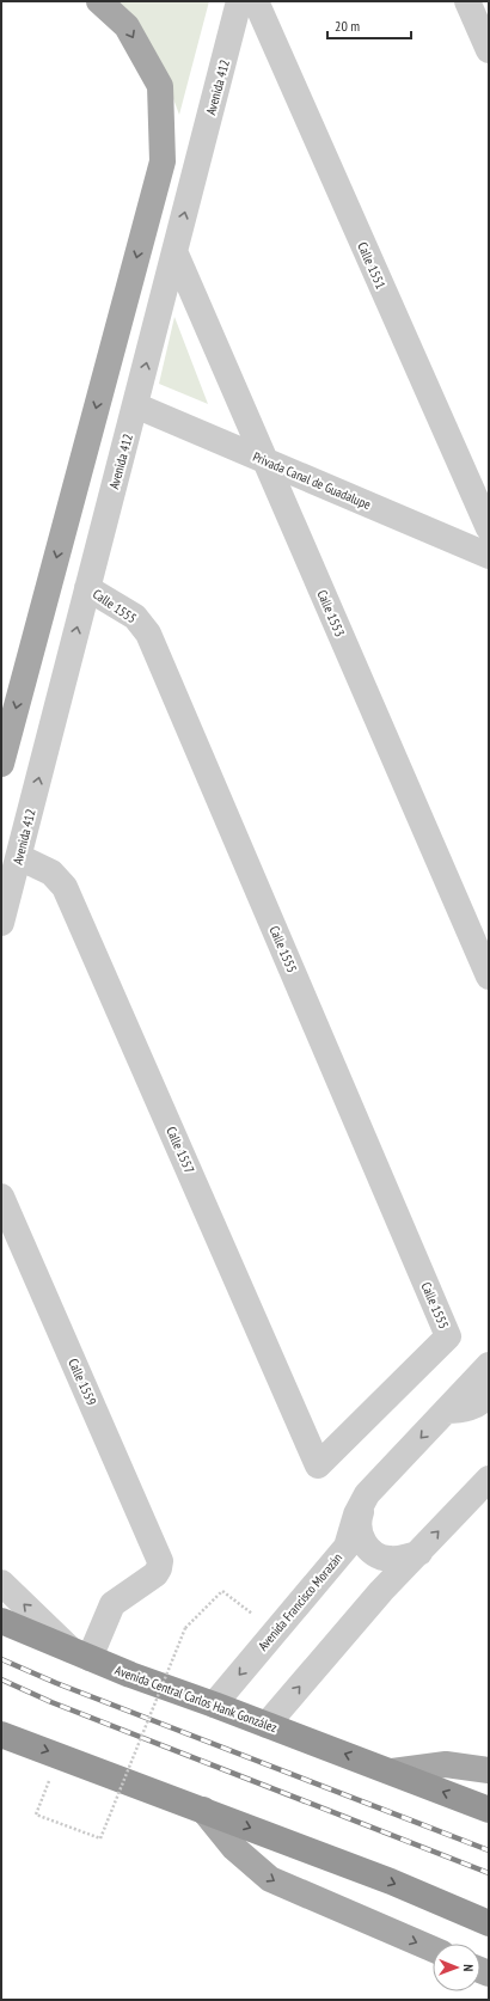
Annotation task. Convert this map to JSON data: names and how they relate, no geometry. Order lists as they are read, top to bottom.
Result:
{
  "streets": {
    "highway": ["Avenida Central Carlos Hank González"],
    "street": [
      "Avenida 412",
      "Calle 1551",
      "Privada Canal de Guadalupe",
      "Calle 1555",
      "Calle 1553",
      "Calle 1557",
      "Calle 1559",
      "Avenida Francisco Morazán"
    ]
  },
  "crossings": [
    ["Avenida 412", "Privada Canal de Guadalupe"],
    ["Avenida 412", "Calle 1555"],
    ["Avenida 412", "Calle 1553"],
    ["Avenida 412", "Calle 1557"],
    ["Privada Canal de Guadalupe", "Calle 1553"],
    ["Calle 1555", "Calle 1557"],
    ["Calle 1559", "Avenida Central Carlos Hank González"],
    ["Avenida Francisco Morazán", "Avenida Central Carlos Hank González"]
  ],
  "one_way": ["Avenida 412"],
  "scale_bar": "20 m",
  "north": "right"
}
